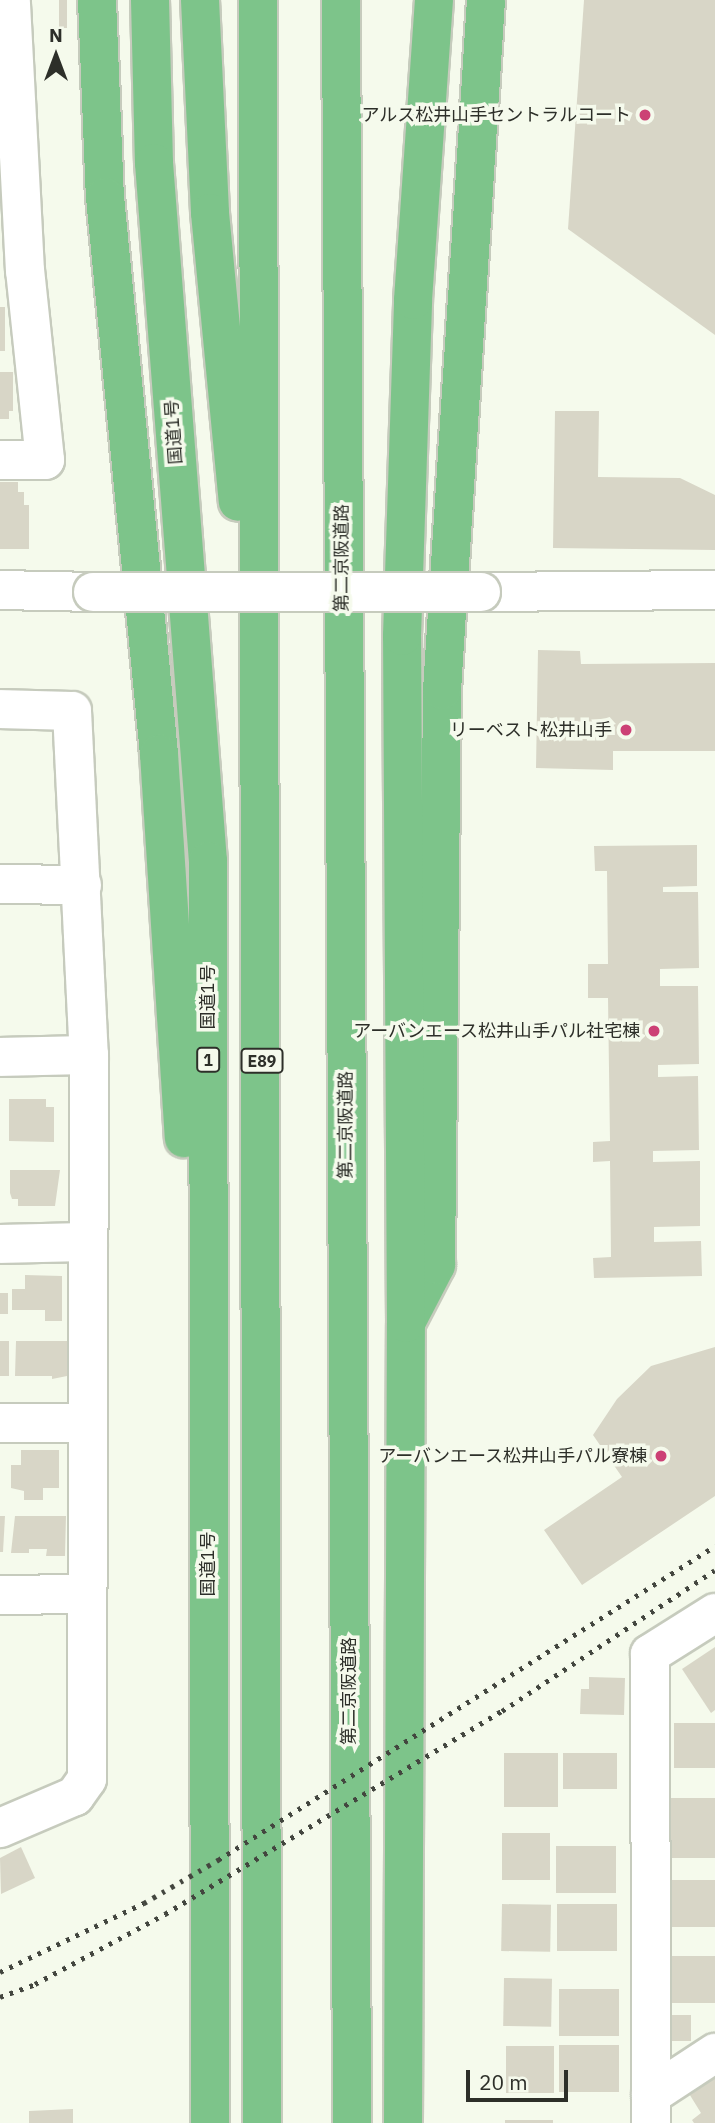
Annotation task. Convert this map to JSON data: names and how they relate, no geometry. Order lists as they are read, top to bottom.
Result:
{
  "streets": {
    "highway": [
      "国道1号",
      "第二京阪道路",
      "1",
      "E89"
    ]
  },
  "crossings": [
    ["国道1号", "1"]
  ],
  "places": [
    "アルス松井山手セントラルコート",
    "リーベスト松井山手",
    "アーバンエース松井山手パル社宅棟",
    "アーバンエース松井山手パル寮棟"
  ],
  "scale_bar": "20 m",
  "north": "top"
}
